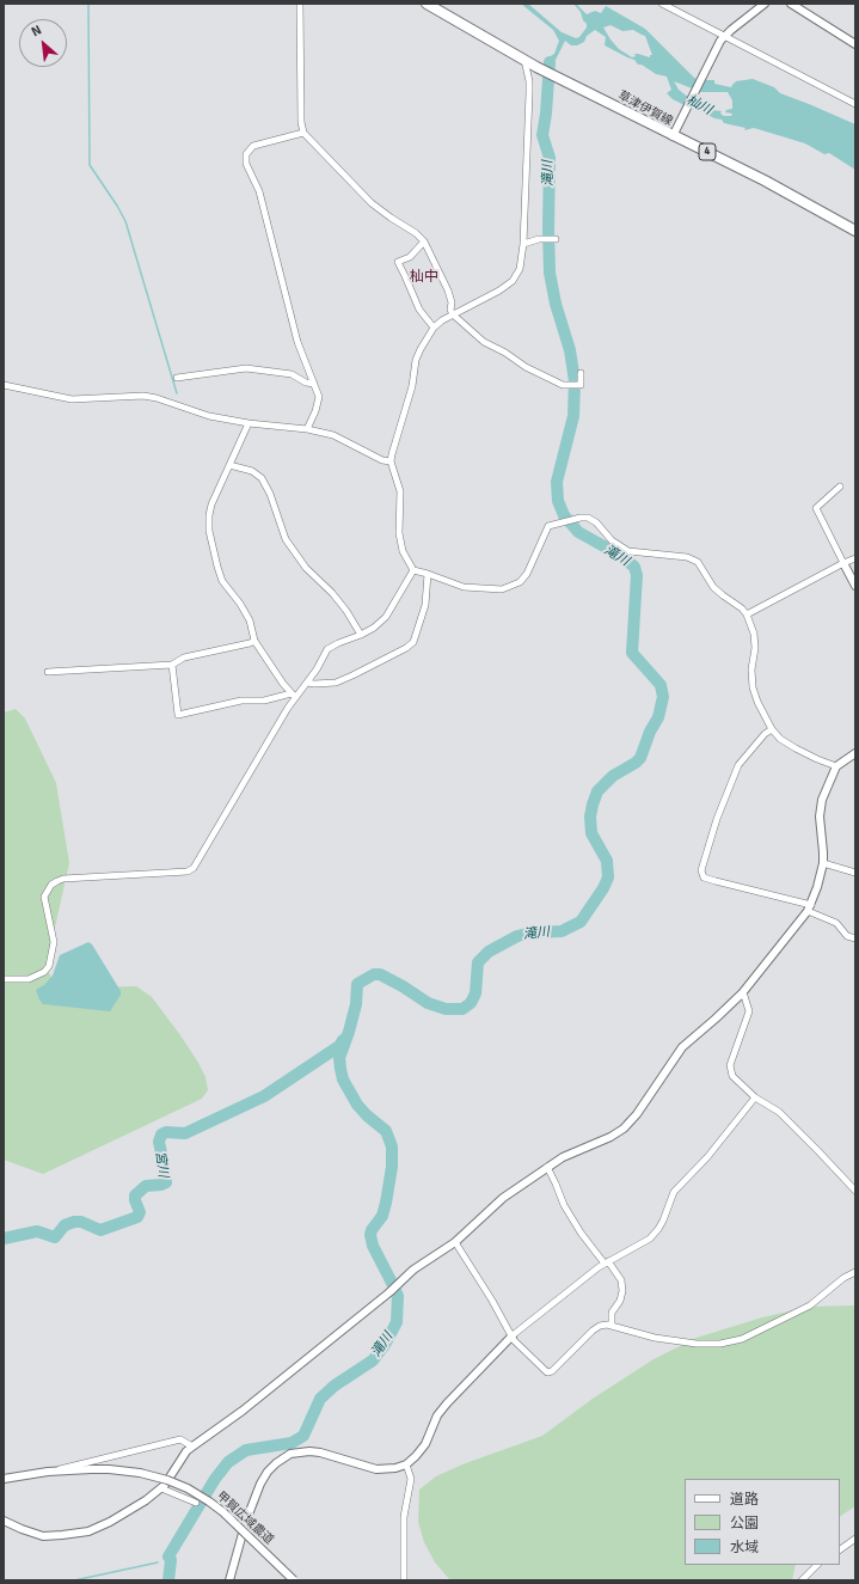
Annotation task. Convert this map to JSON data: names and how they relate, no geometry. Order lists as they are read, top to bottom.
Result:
{
  "streets": {
    "main road": ["草津伊賀線", "4"],
    "street": ["甲賀広域農道"]
  },
  "districts": ["杣中"],
  "water": ["杣川", "滝川", "宮川"],
  "legend": ["道路", "公園", "水域"],
  "north": "top left"
}
